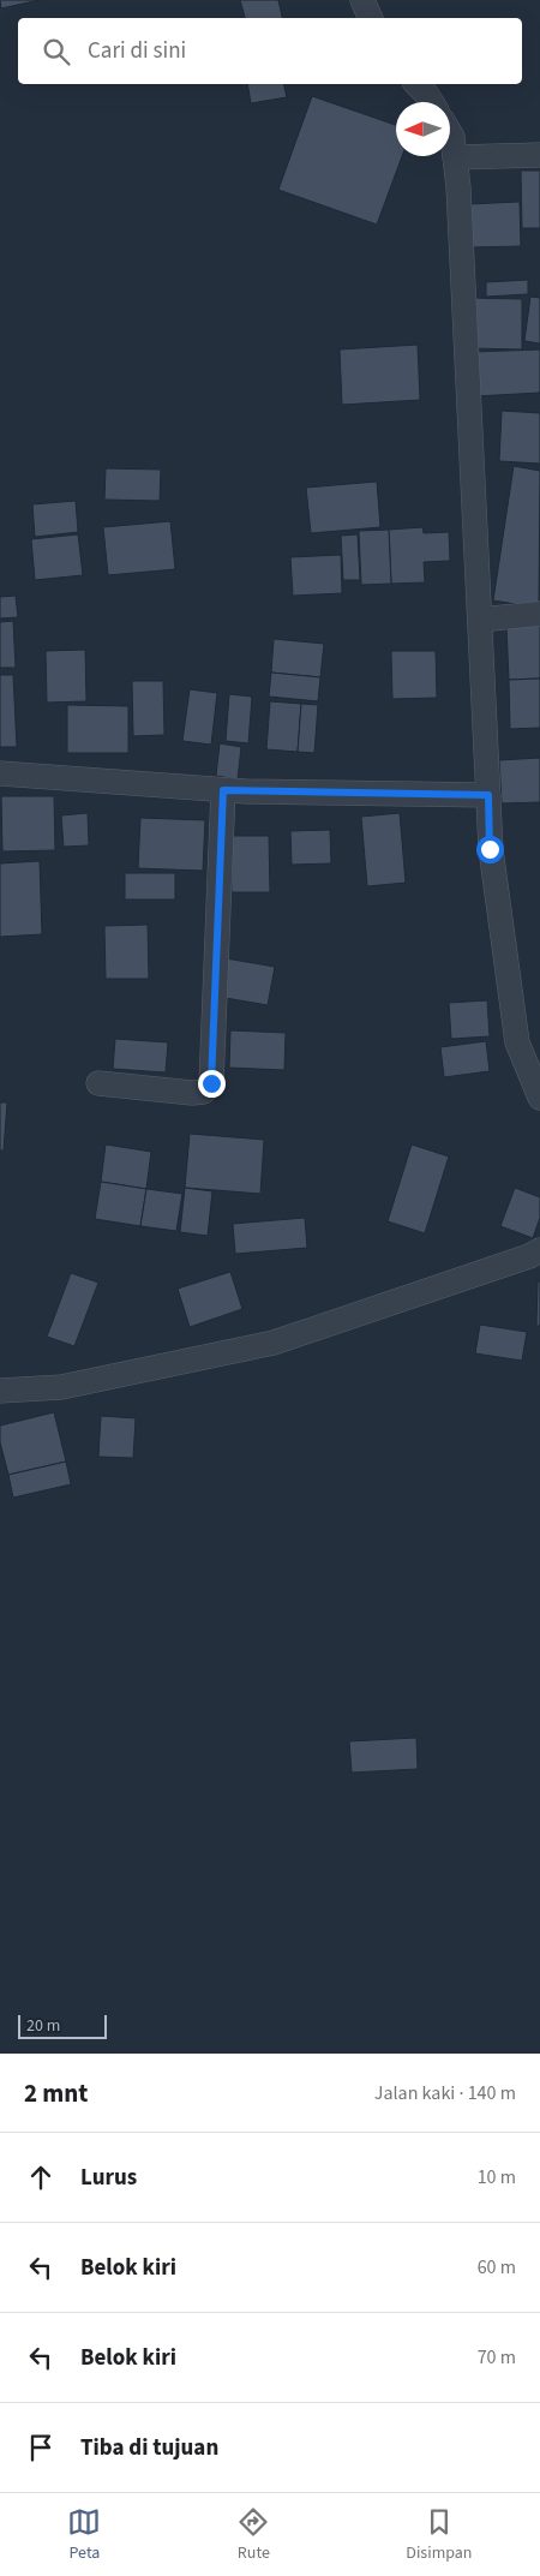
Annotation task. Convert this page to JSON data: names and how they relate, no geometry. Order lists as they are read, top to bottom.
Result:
{
  "scale_bar": "20 m",
  "north": "left",
  "page": {
    "search": "Cari di sini",
    "scale": "20 m",
    "heading": ["2 mnt", "Jalan kaki · 140 m"],
    "list": [
      ["Lurus", "10 m"],
      ["Belok kiri", "60 m"],
      ["Belok kiri", "70 m"],
      "Tiba di tujuan"
    ],
    "nav": ["Peta", "Rute", "Disimpan"]
  }
}
